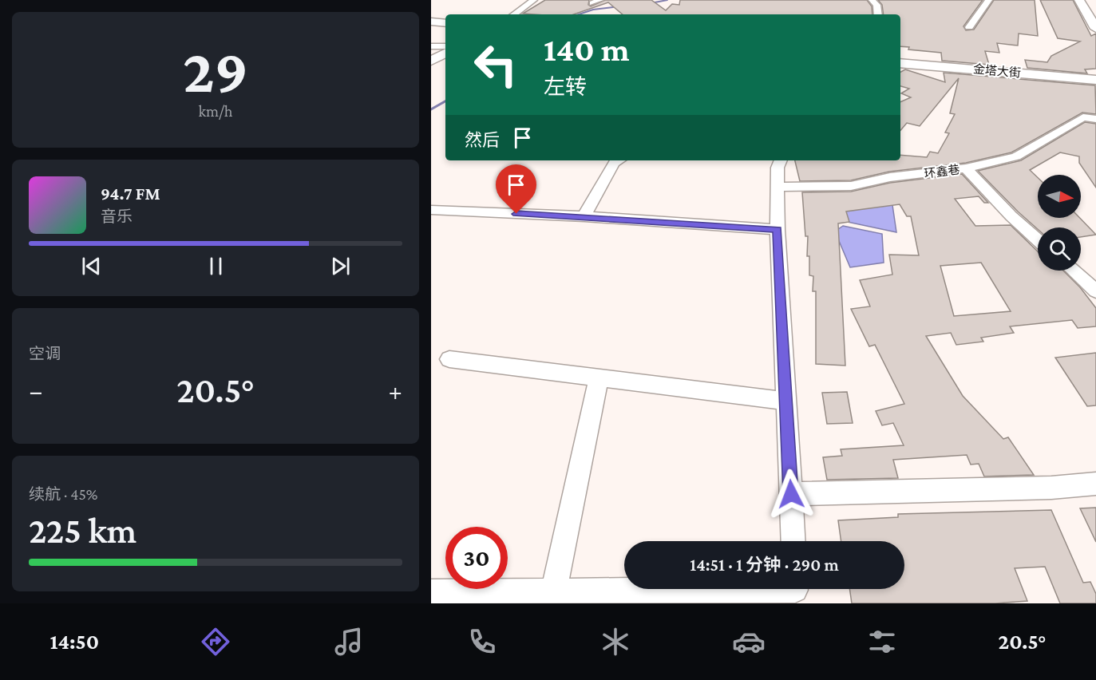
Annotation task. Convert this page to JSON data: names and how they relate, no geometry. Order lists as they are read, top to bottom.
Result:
{
  "streets": {
    "main road": ["金塔大街"],
    "street": ["环鑫巷"]
  },
  "north": "right",
  "page": {
    "tile": [
      ["29", "km/h"],
      "空调",
      ["续航 · 45%", "225 km"]
    ],
    "turn": ["140 m", "左转"],
    "then": "然后",
    "song": ["94.7 FM", "音乐"],
    "heat": ["−", "20.5°", "+"],
    "limit": "30",
    "trip": "14:51 · 1 分钟 · 290 m",
    "tabs": ["14:50", "20.5°"]
  }
}
